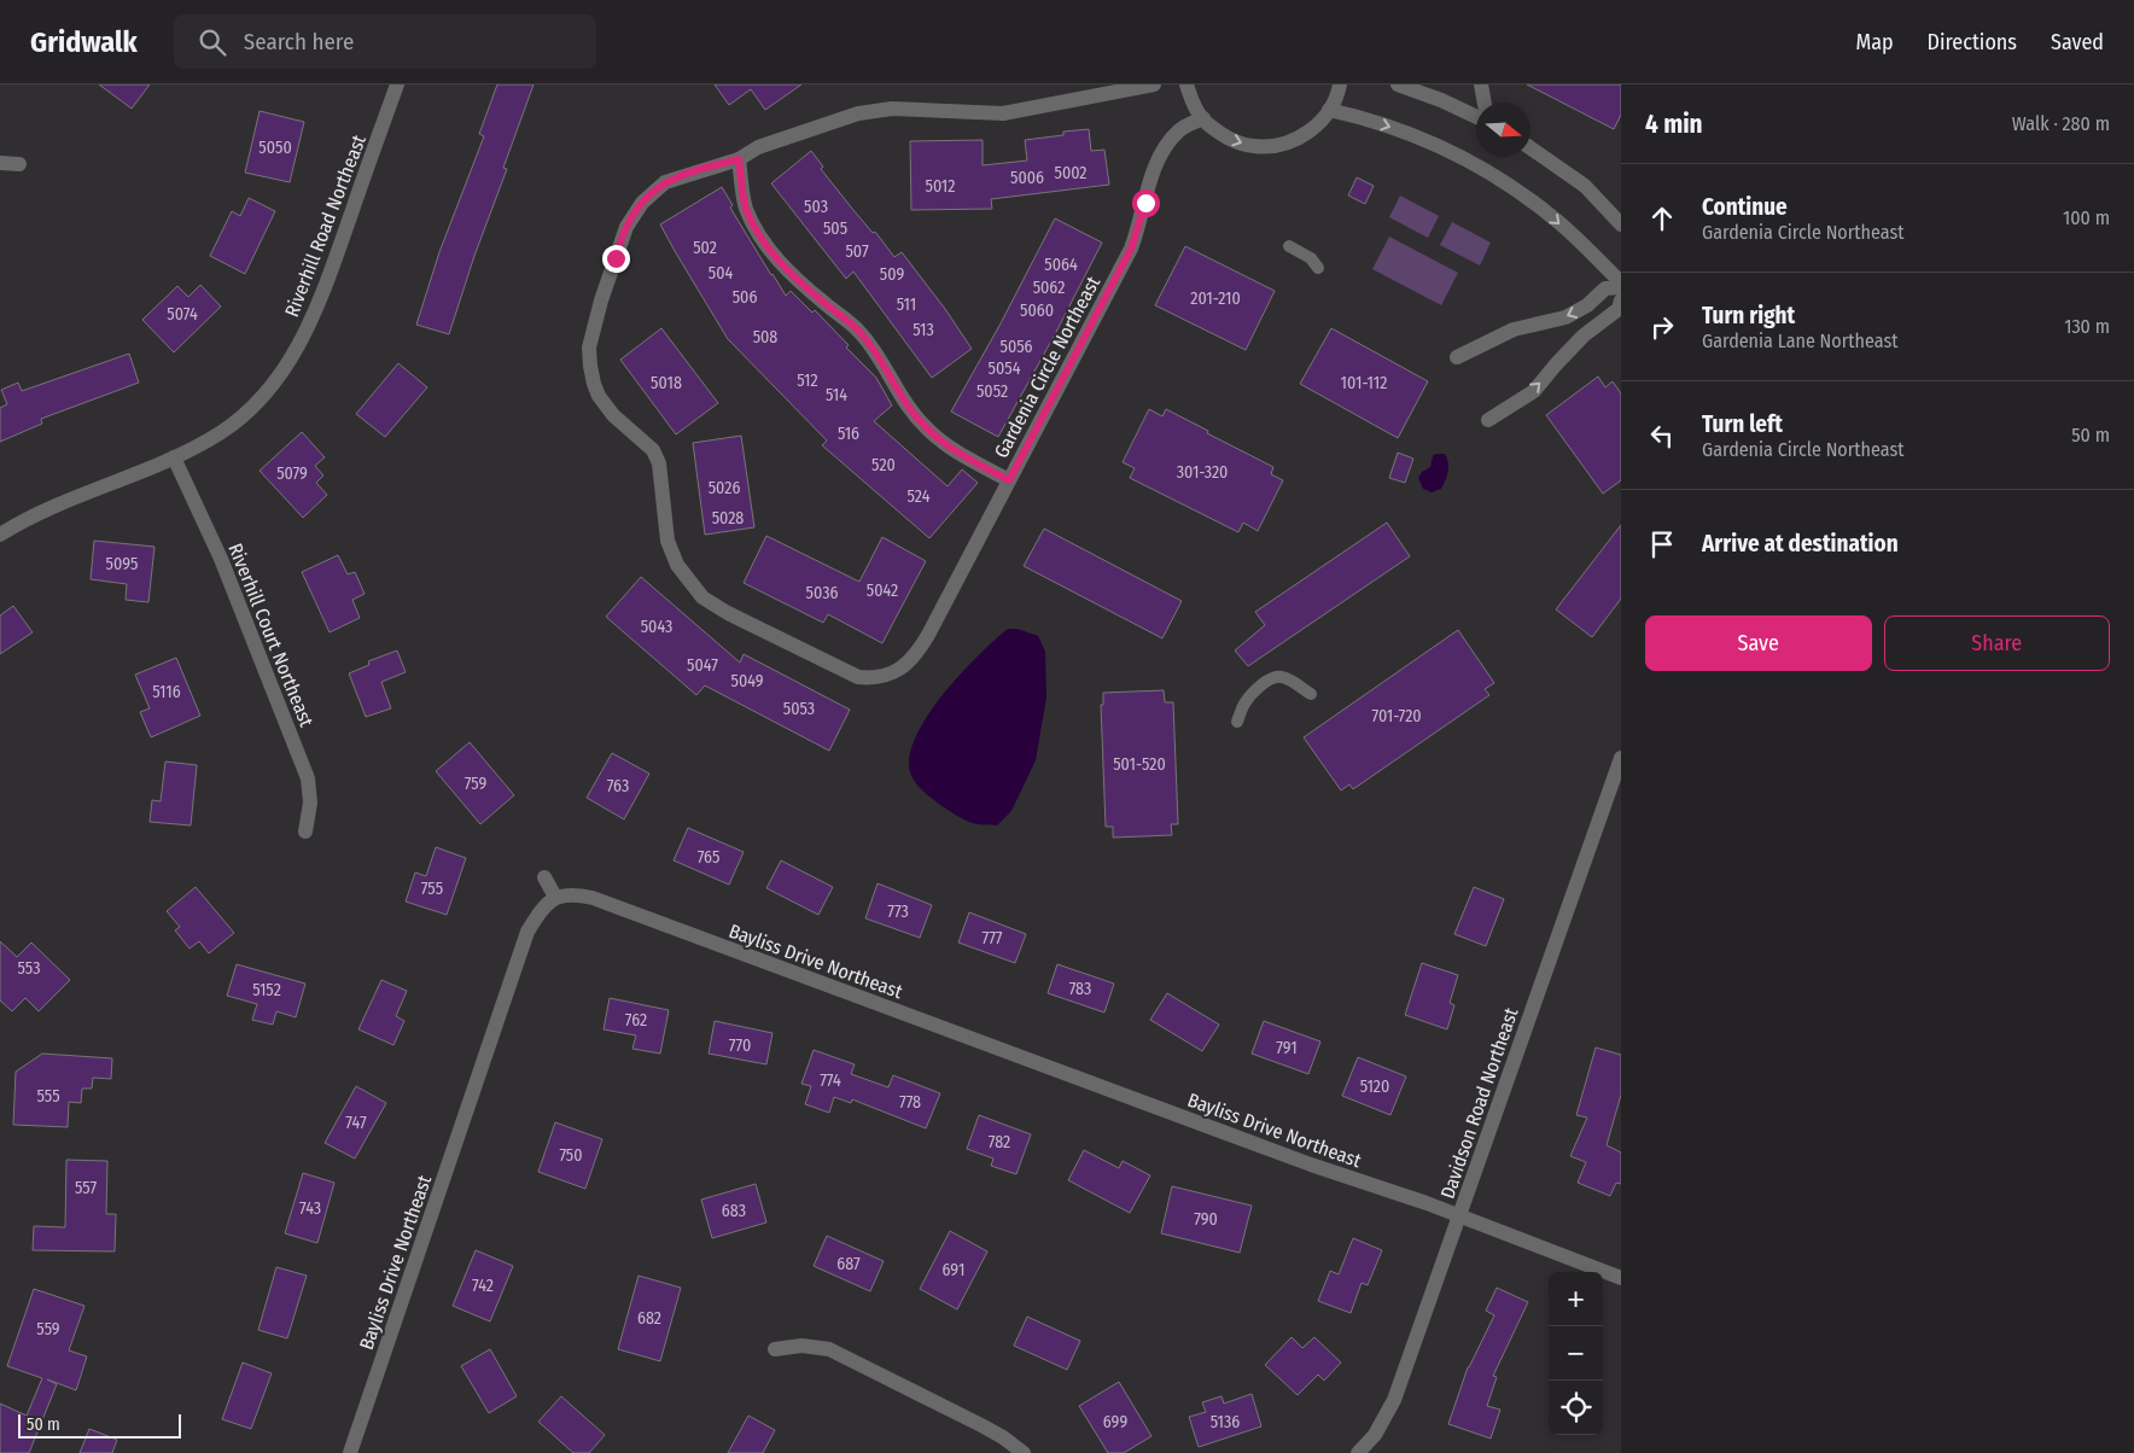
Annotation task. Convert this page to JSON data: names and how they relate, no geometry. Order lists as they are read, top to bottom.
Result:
{
  "streets": {
    "street": [
      "Riverhill Road Northeast",
      "Gardenia Circle Northeast",
      "Riverhill Court Northeast",
      "Bayliss Drive Northeast",
      "Davidson Road Northeast"
    ]
  },
  "crossings": [
    ["Riverhill Road Northeast", "Riverhill Court Northeast"],
    ["Bayliss Drive Northeast", "Davidson Road Northeast"]
  ],
  "house_numbers": [
    "5050",
    "5002",
    "5006",
    "5012",
    "503",
    "505",
    "502",
    "507",
    "5064",
    "504",
    "509",
    "5062",
    "506",
    "201-210",
    "511",
    "5060",
    "5074",
    "513",
    "508",
    "5056",
    "5054",
    "512",
    "5018",
    "101-112",
    "5052",
    "514",
    "516",
    "520",
    "301-320",
    "5079",
    "5026",
    "524",
    "5028",
    "5095",
    "5042",
    "5036",
    "5043",
    "5047",
    "5049",
    "5116",
    "5053",
    "701-720",
    "501-520",
    "759",
    "763",
    "765",
    "755",
    "773",
    "777",
    "553",
    "783",
    "5152",
    "762",
    "770",
    "791",
    "774",
    "5120",
    "555",
    "778",
    "747",
    "782",
    "750",
    "557",
    "743",
    "683",
    "790",
    "687",
    "691",
    "742",
    "682",
    "559",
    "699",
    "5136"
  ],
  "scale_bar": "50 m",
  "north": "right",
  "page": {
    "header": "Gridwalk",
    "search": "Search here",
    "nav": ["Map", "Directions", "Saved"],
    "heading": ["4 min", "Walk · 280 m"],
    "list": [
      ["Continue", "Gardenia Circle Northeast", "100 m"],
      ["Turn right", "Gardenia Lane Northeast", "130 m"],
      ["Turn left", "Gardenia Circle Northeast", "50 m"],
      "Arrive at destination"
    ],
    "buttons": ["Save", "Share"],
    "map_buttons": ["+", "−"],
    "scale": "50 m"
  }
}
